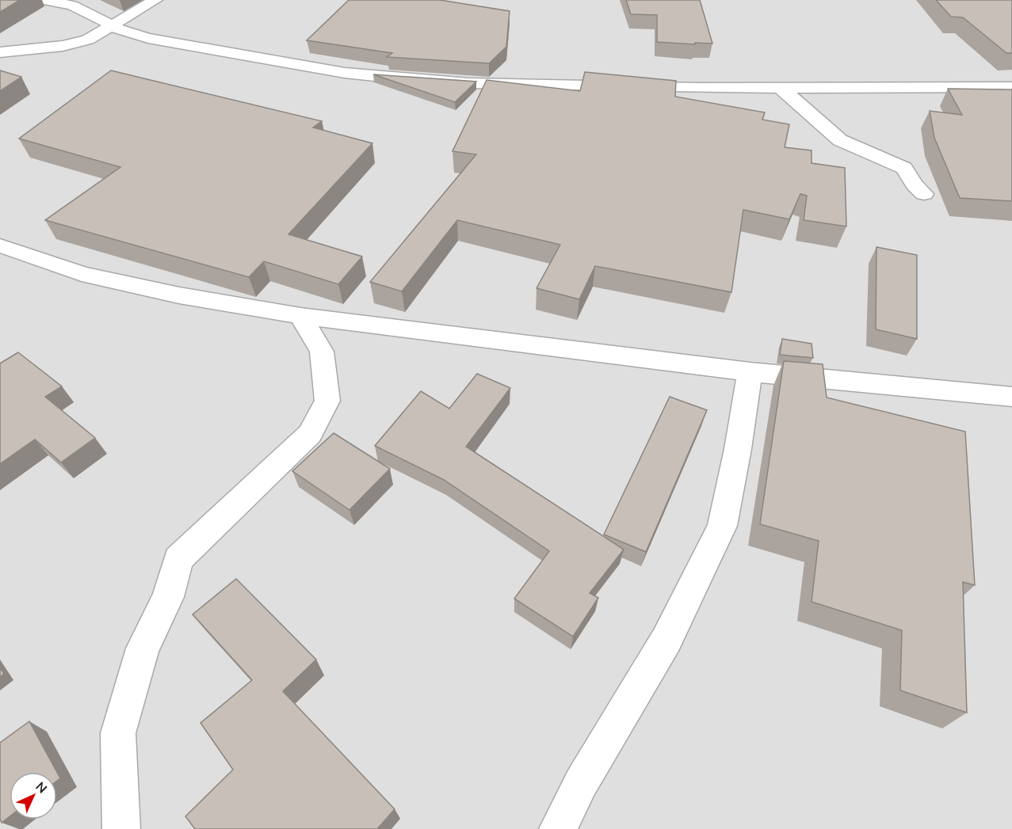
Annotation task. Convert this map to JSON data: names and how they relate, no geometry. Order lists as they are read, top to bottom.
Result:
{
  "north": "top right"
}
